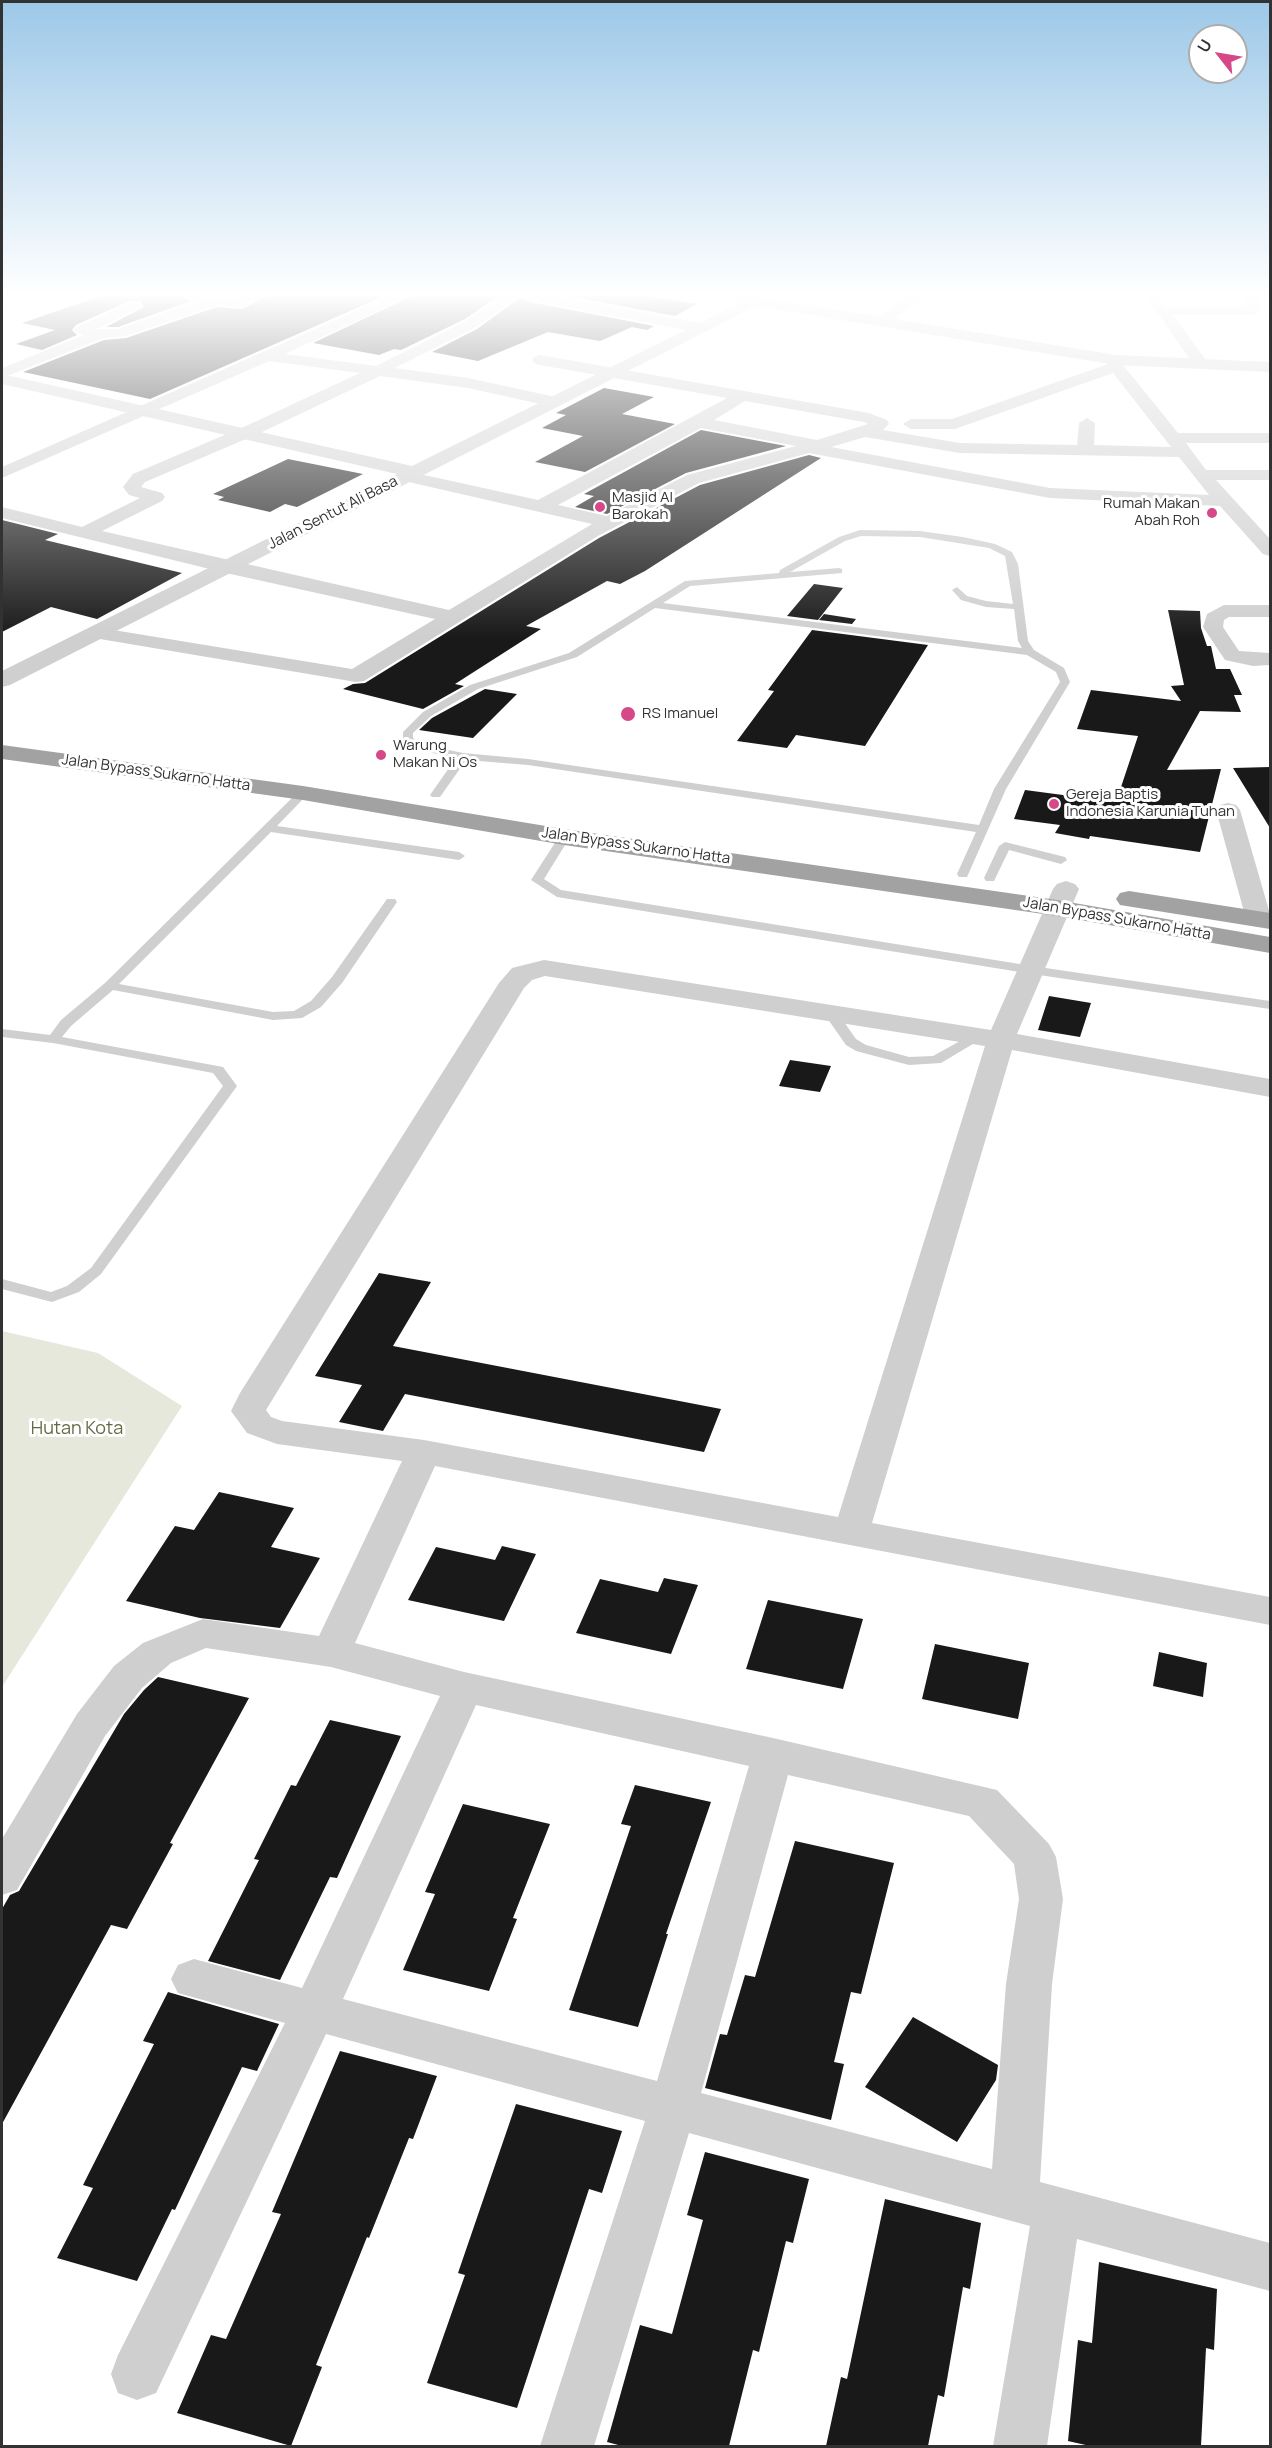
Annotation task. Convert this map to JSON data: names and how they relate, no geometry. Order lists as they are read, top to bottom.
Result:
{
  "streets": {
    "highway": ["Jalan Bypass Sukarno Hatta"],
    "street": ["Jalan Sentut Ali Basa"]
  },
  "parks": ["Hutan Kota"],
  "places": [
    "Masjid Al Barokah",
    "Rumah Makan Abah Roh",
    "RS Imanuel",
    "Warung Makan Ni Os",
    "Gereja Baptis Indonesia Karunia Tuhan"
  ],
  "north": "top left"
}
